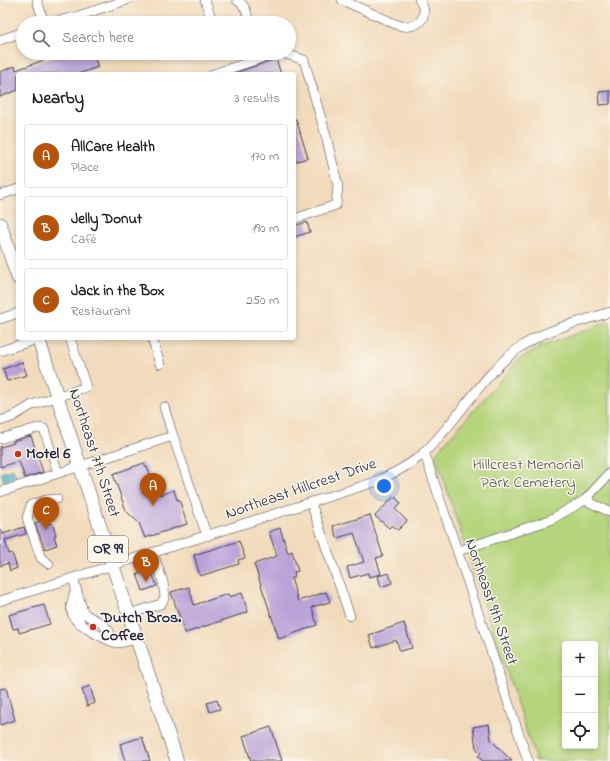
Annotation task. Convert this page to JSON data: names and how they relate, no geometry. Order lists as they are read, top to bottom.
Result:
{
  "streets": {
    "highway": ["Northeast 7th Street", "OR 99"],
    "street": ["Northeast Hillcrest Drive", "Northeast 9th Street"]
  },
  "crossings": [
    ["Northeast 7th Street", "Northeast Hillcrest Drive"],
    ["Northeast Hillcrest Drive", "Northeast 9th Street"]
  ],
  "parks": ["Hillcrest Memorial Park Cemetery"],
  "places": ["Motel 6", "Dutch Bros. Coffee"],
  "page": {
    "search": "Search here",
    "heading": ["Nearby", "3 results"],
    "list": [
      {
        "mark": "A",
        "name": "AllCare Health",
        "note": "Place",
        "value": "170 m"
      },
      {
        "mark": "B",
        "name": "Jelly Donut",
        "note": "Café",
        "value": "190 m"
      },
      {
        "mark": "C",
        "name": "Jack in the Box",
        "note": "Restaurant",
        "value": "250 m"
      }
    ],
    "pins": ["A", "C", "B"],
    "map_buttons": ["+", "−"]
  }
}
